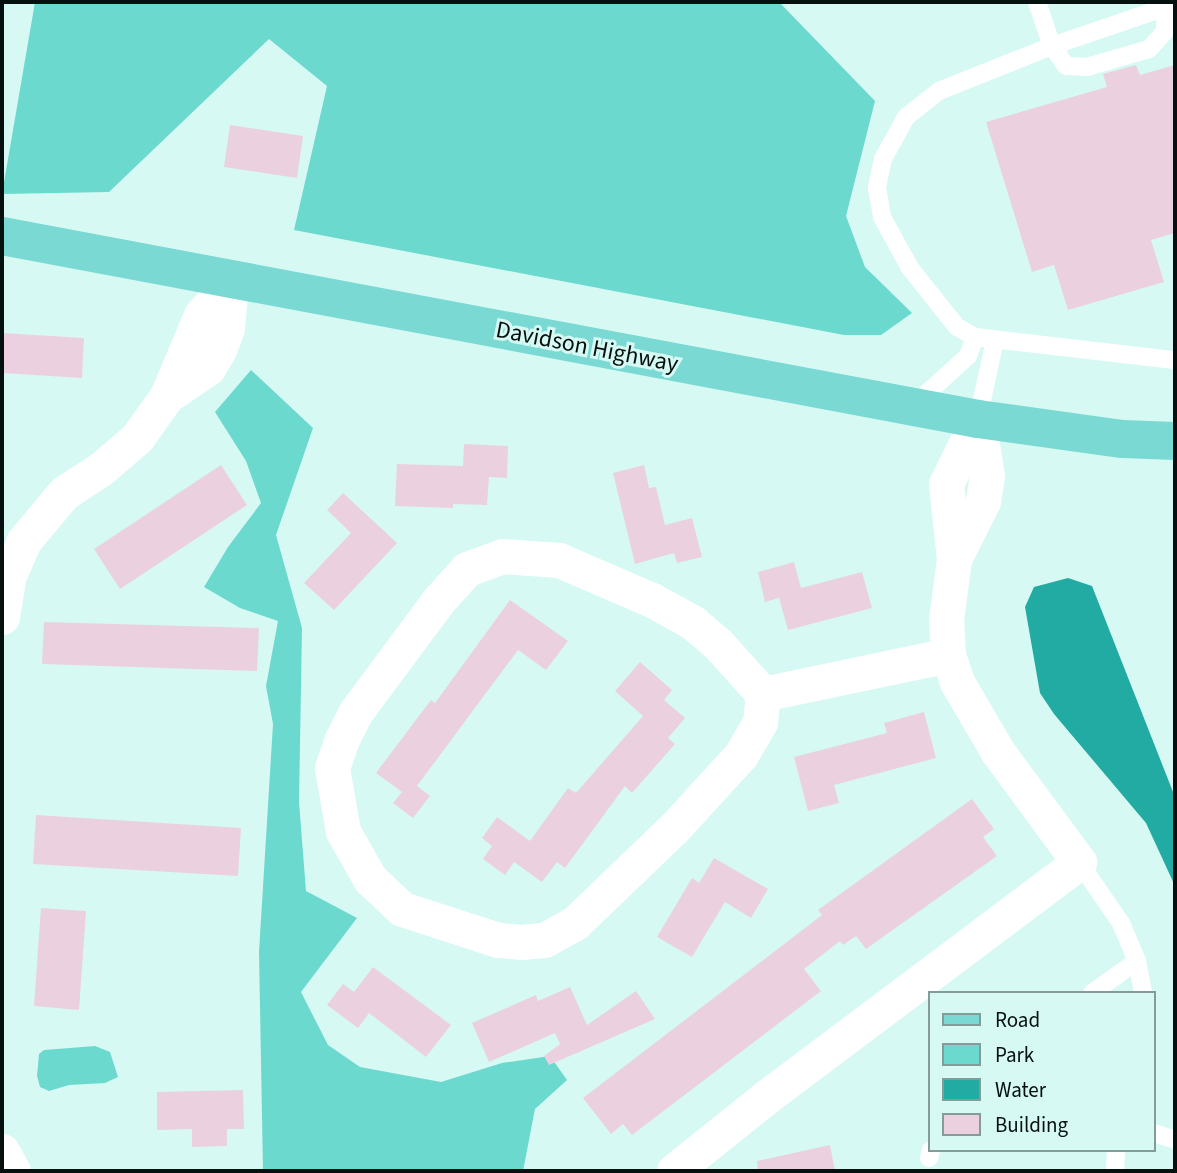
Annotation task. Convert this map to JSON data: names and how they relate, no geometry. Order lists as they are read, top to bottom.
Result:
{
  "streets": {
    "main road": ["Davidson Highway"]
  },
  "legend": [
    "Road",
    "Park",
    "Water",
    "Building"
  ]
}
